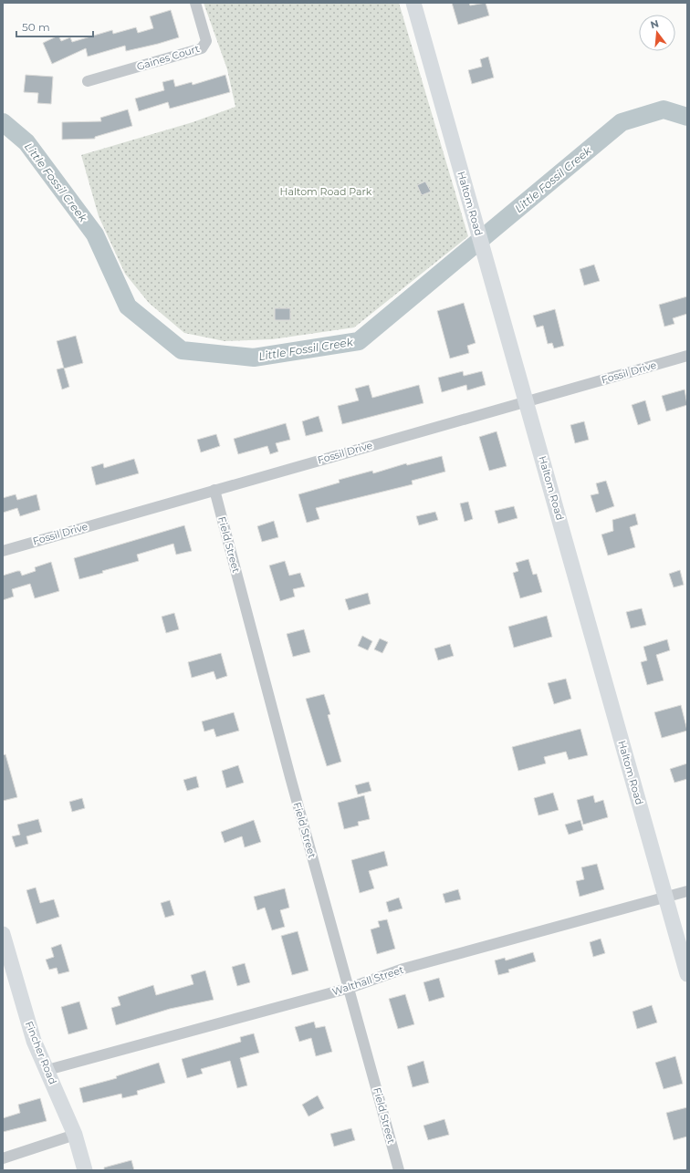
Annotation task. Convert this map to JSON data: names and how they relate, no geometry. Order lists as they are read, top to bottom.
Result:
{
  "streets": {
    "main road": ["Haltom Road", "Fincher Road"],
    "street": [
      "Gaines Court",
      "Fossil Drive",
      "Field Street",
      "Walthall Street"
    ]
  },
  "crossings": [
    ["Haltom Road", "Fossil Drive"],
    ["Haltom Road", "Walthall Street"],
    ["Fossil Drive", "Field Street"],
    ["Field Street", "Walthall Street"],
    ["Walthall Street", "Fincher Road"]
  ],
  "water": ["Little Fossil Creek"],
  "parks": ["Haltom Road Park"],
  "scale_bar": "50 m",
  "north": "top"
}
